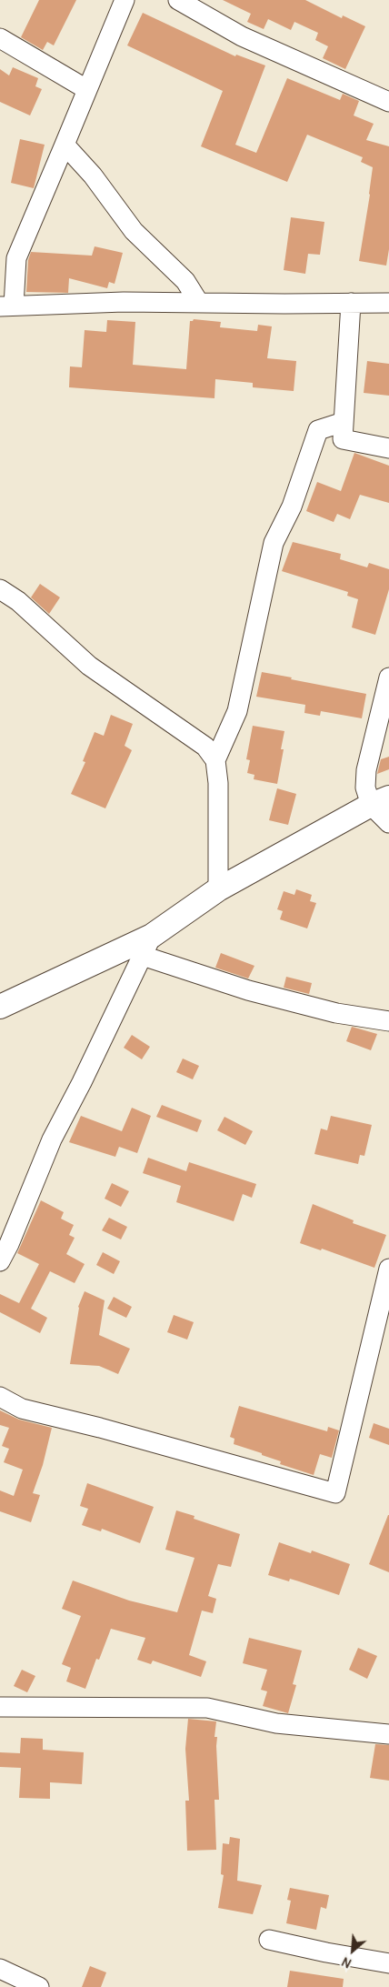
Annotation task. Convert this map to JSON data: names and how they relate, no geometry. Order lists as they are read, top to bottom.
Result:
{
  "north": "bottom left"
}
